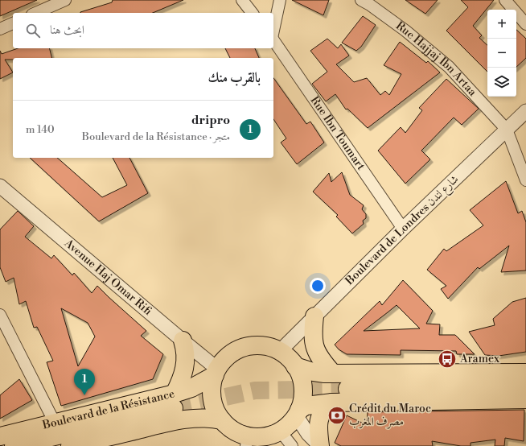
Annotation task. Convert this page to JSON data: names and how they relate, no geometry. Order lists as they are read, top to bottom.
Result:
{
  "streets": {
    "main road": ["Boulevard de la Résistance"],
    "street": [
      "Rue Hajjaj Ibn Artaa",
      "Rue Ibn Toumart",
      "Boulevard de Londres شارع لندن",
      "Avenue Haj Omar Rifi"
    ]
  },
  "crossings": [
    ["Rue Hajjaj Ibn Artaa", "Boulevard de Londres شارع لندن"],
    ["Rue Ibn Toumart", "Boulevard de Londres شارع لندن"],
    ["Boulevard de Londres شارع لندن", "Avenue Haj Omar Rifi"],
    ["Boulevard de Londres شارع لندن", "Boulevard de la Résistance"],
    ["Avenue Haj Omar Rifi", "Boulevard de la Résistance"]
  ],
  "places": {
    "bus stop": ["Aramex"],
    "bank": ["Crédit du Maroc مصرف المغرب"]
  },
  "page": {
    "map_buttons": ["+", "−"],
    "search": "ابحث هنا",
    "heading": "بالقرب منك",
    "list": [
      {
        "mark": "1",
        "name": "dripro",
        "note": "متجر · Boulevard de la Résistance",
        "value": "140 m"
      }
    ],
    "pins": "1"
  }
}
